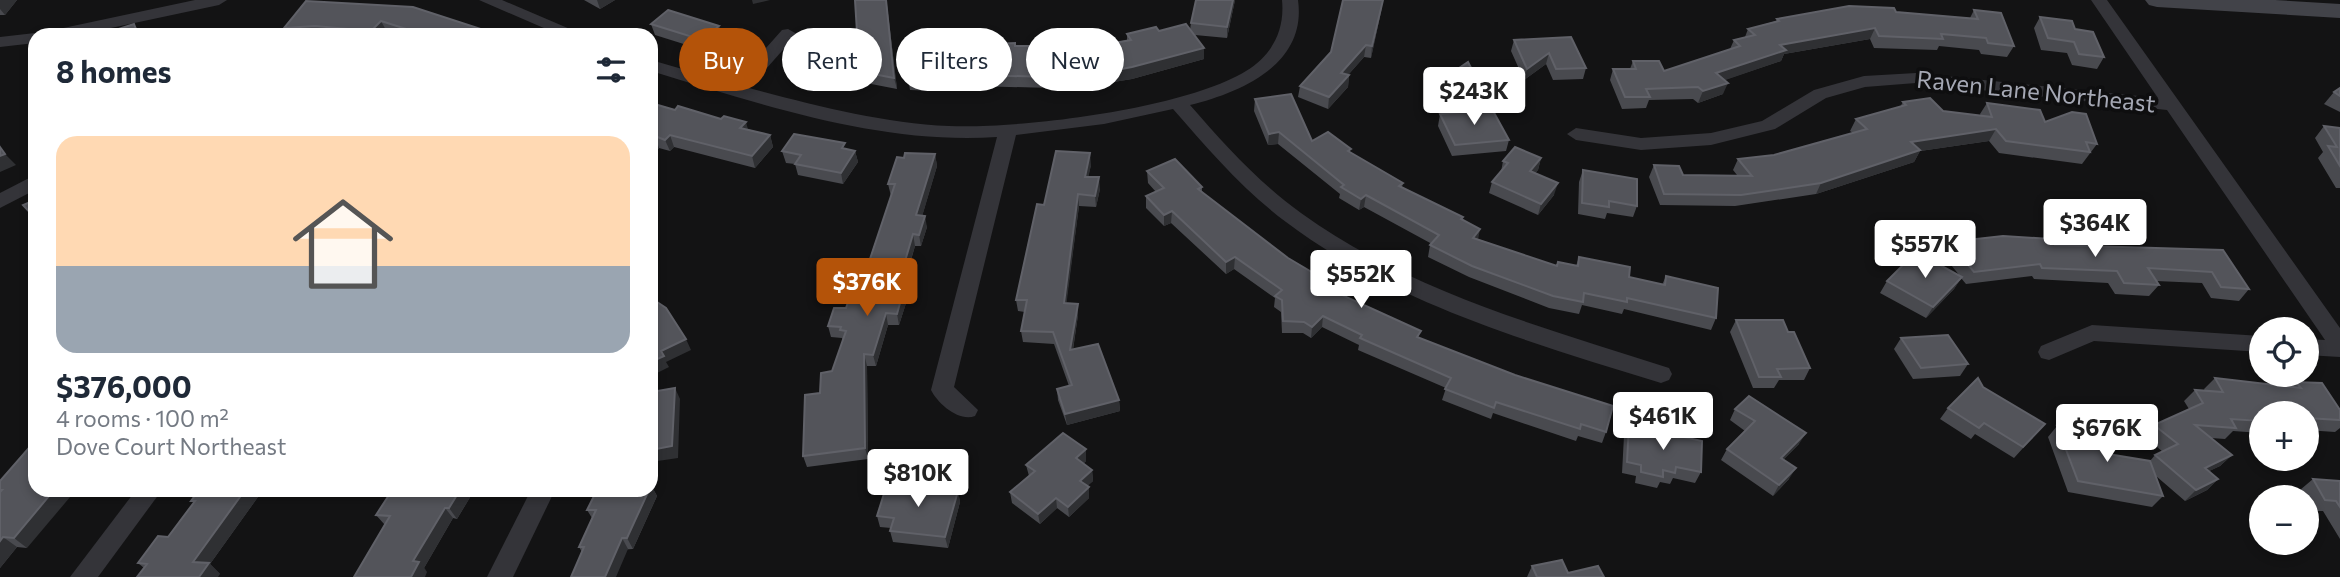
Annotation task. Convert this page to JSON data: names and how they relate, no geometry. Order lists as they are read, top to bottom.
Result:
{
  "streets": {
    "street": ["Raven Lane Northeast"]
  },
  "page": {
    "chip": [
      "Buy",
      "Rent",
      "Filters",
      "New"
    ],
    "heading": "8 homes",
    "price": [
      "$243K",
      "$364K",
      "$557K",
      "$552K",
      "$376K",
      "$461K",
      "$676K",
      "$810K"
    ],
    "list": [
      {
        "name": "$376,000",
        "note": "4 rooms · 100 m² · Dove Court Northeast"
      }
    ],
    "map_buttons": ["+", "−"]
  }
}
